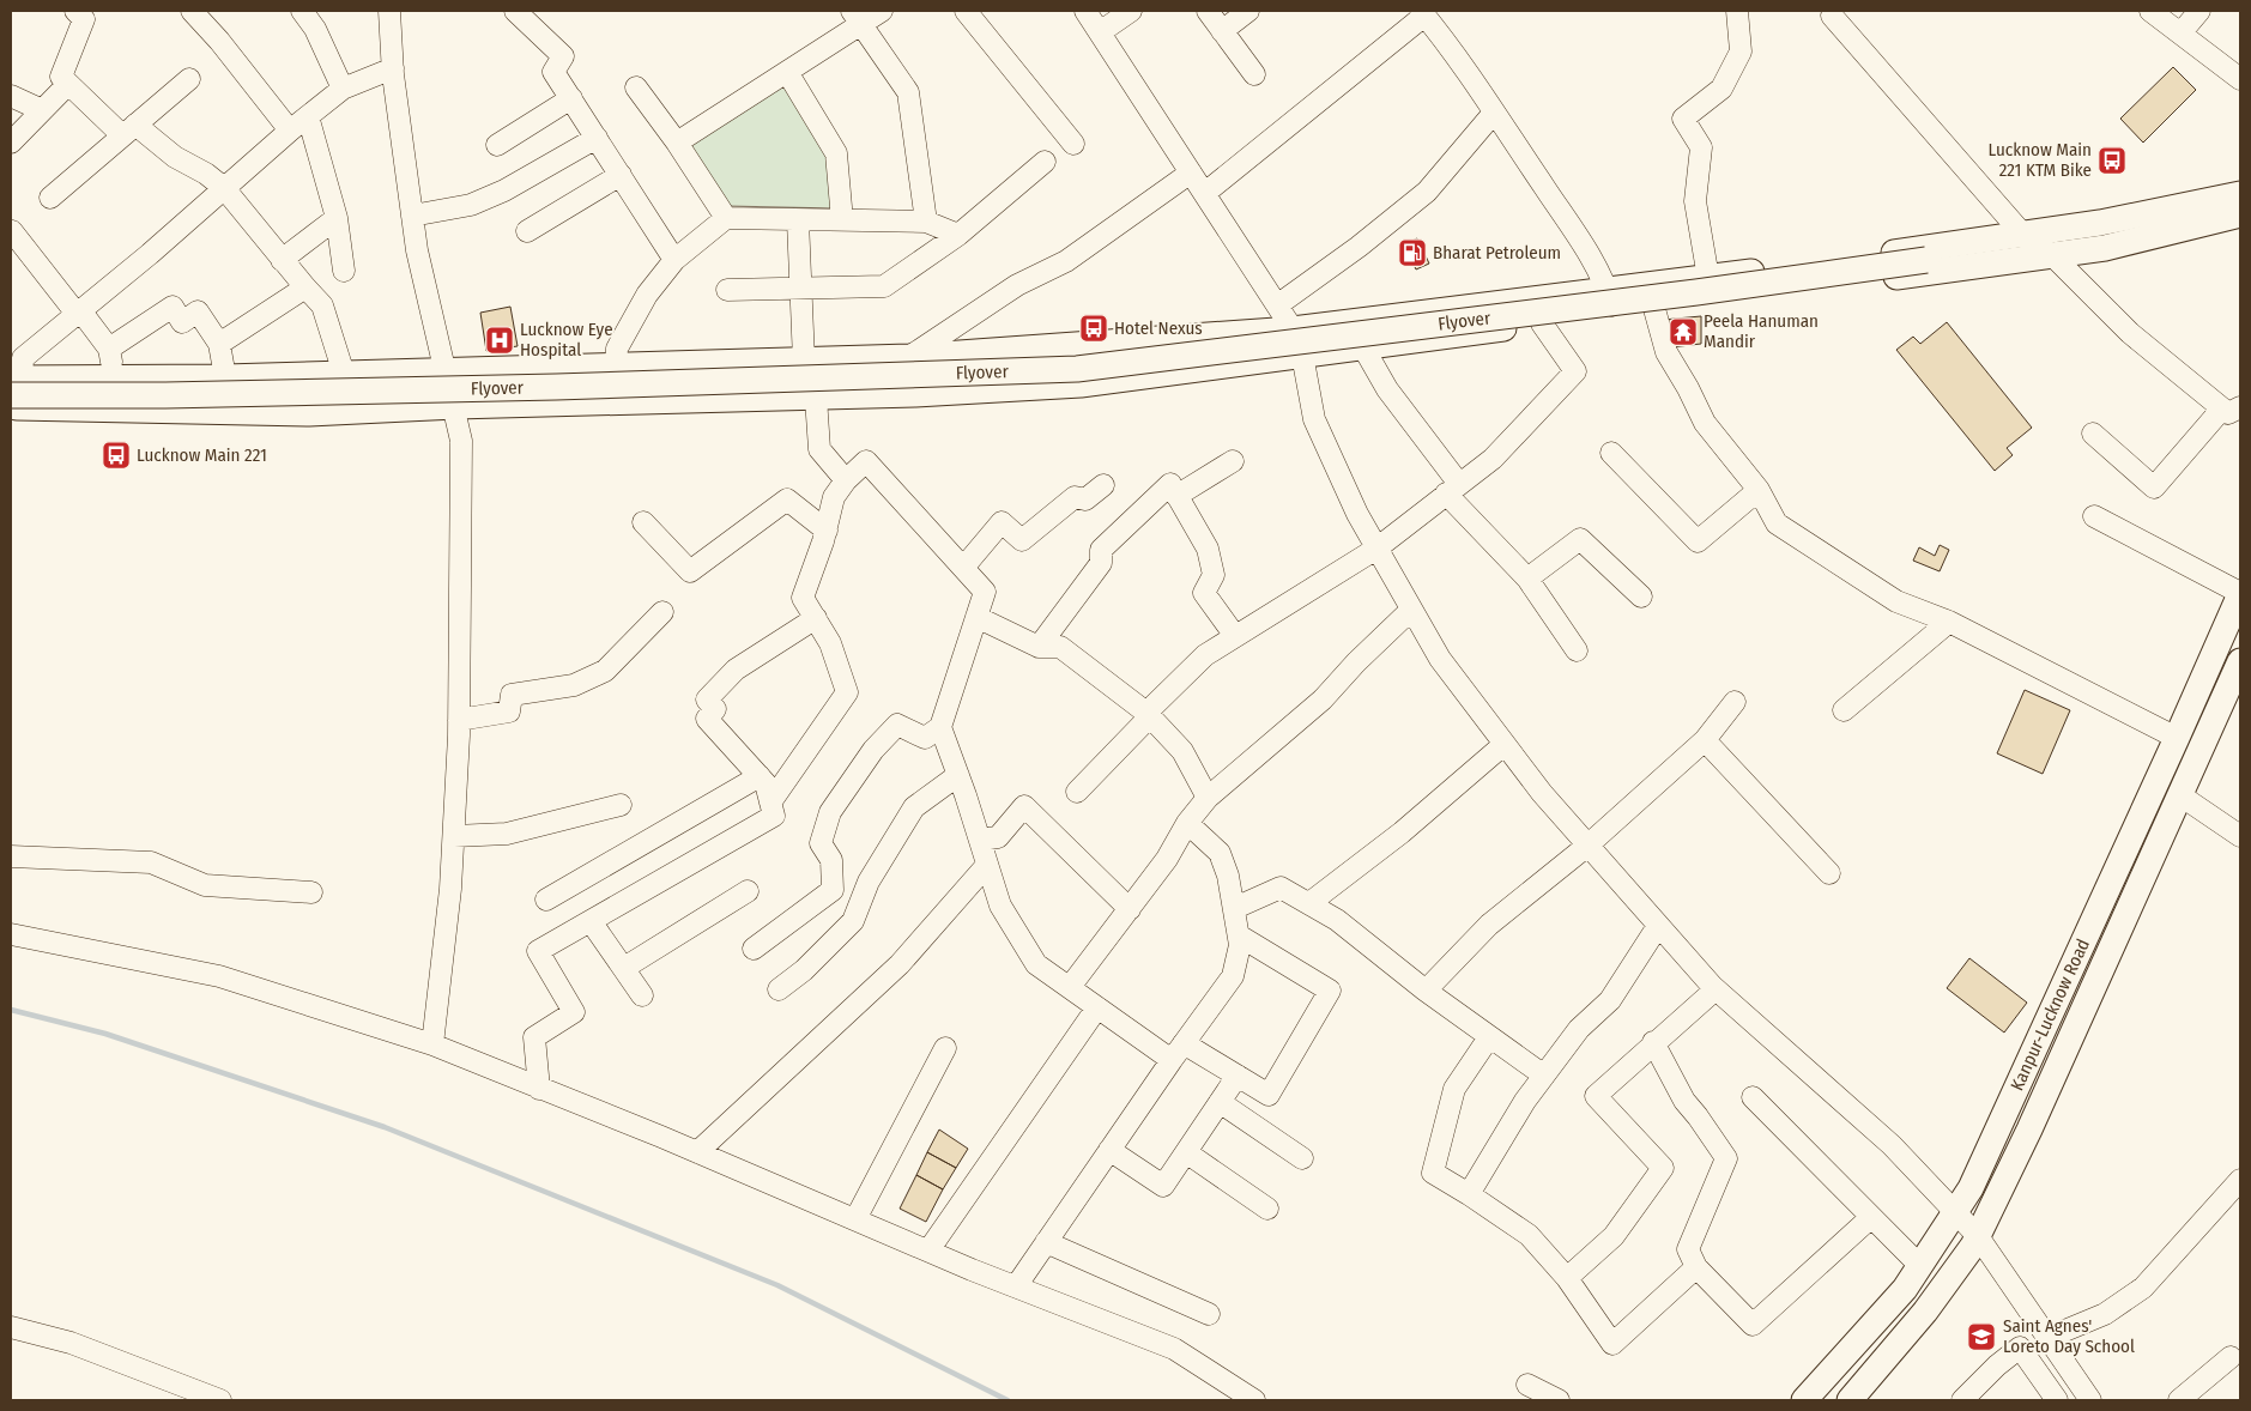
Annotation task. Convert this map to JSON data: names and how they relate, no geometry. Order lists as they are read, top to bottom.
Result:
{
  "streets": {
    "main road": ["Flyover", "Kanpur-Lucknow Road"]
  },
  "places": {
    "bus stop": ["Lucknow Main 221 KTM Bike", "Hotel Nexus", "Lucknow Main 221"],
    "fuel station": ["Bharat Petroleum"],
    "temple": ["Peela Hanuman Mandir"],
    "hospital": ["Lucknow Eye Hospital"],
    "school or university": ["Saint Agnes' Loreto Day School"]
  }
}
